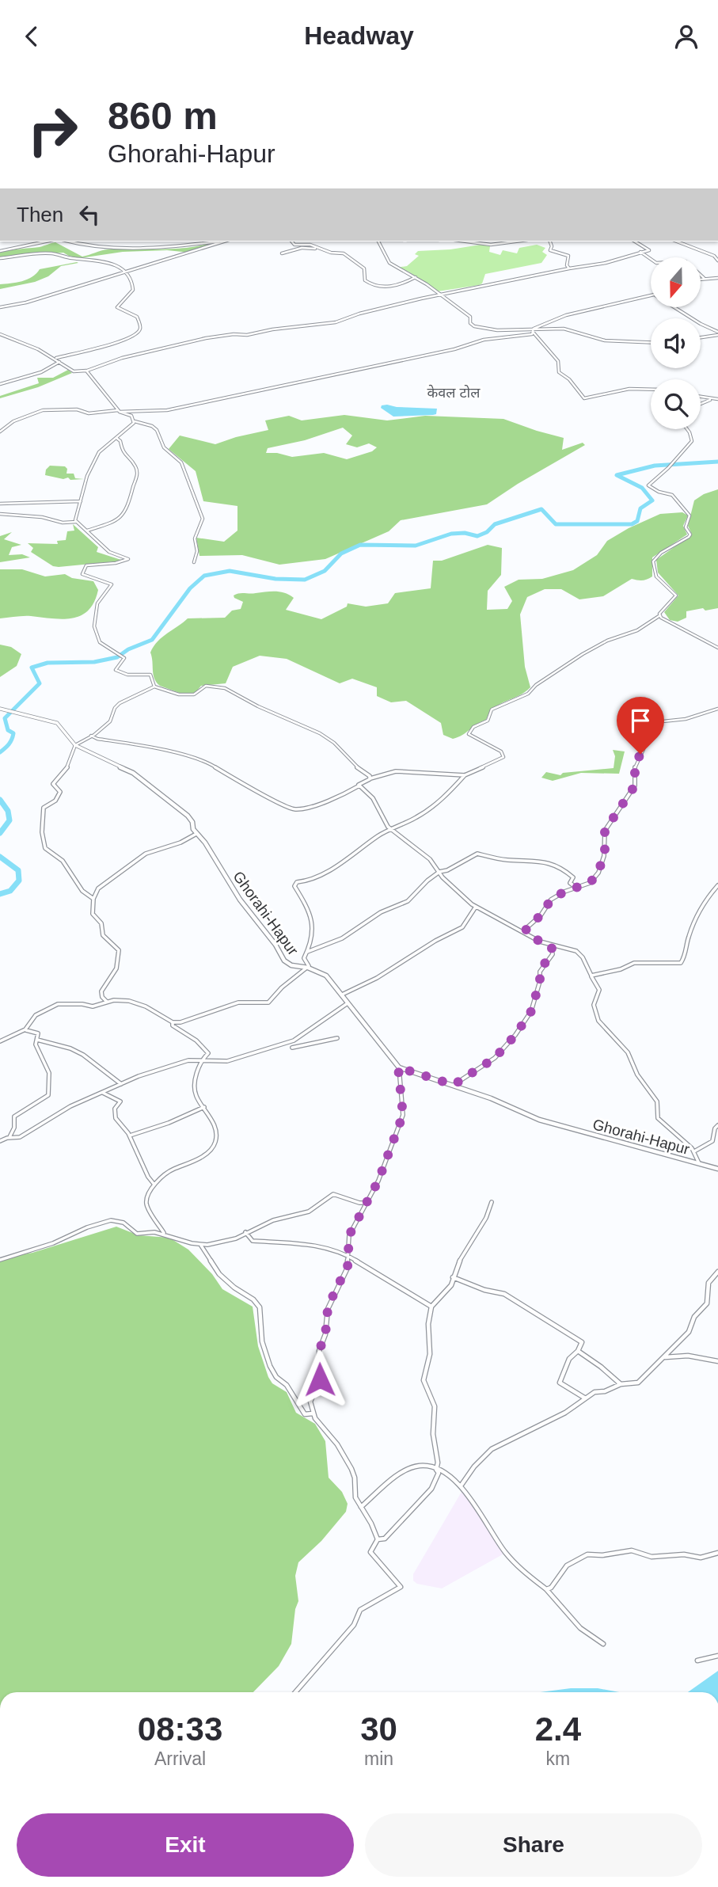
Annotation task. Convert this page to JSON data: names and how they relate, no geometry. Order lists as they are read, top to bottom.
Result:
{
  "streets": {
    "street": ["Ghorahi-Hapur"]
  },
  "districts": ["केवल टोल"],
  "north": "bottom",
  "page": {
    "header": "Headway",
    "turn": ["860 m", "Ghorahi-Hapur"],
    "then": "Then",
    "eta": [
      "08:33",
      "Arrival",
      "30",
      "min",
      "2.4",
      "km"
    ],
    "buttons": ["Exit", "Share"]
  }
}
